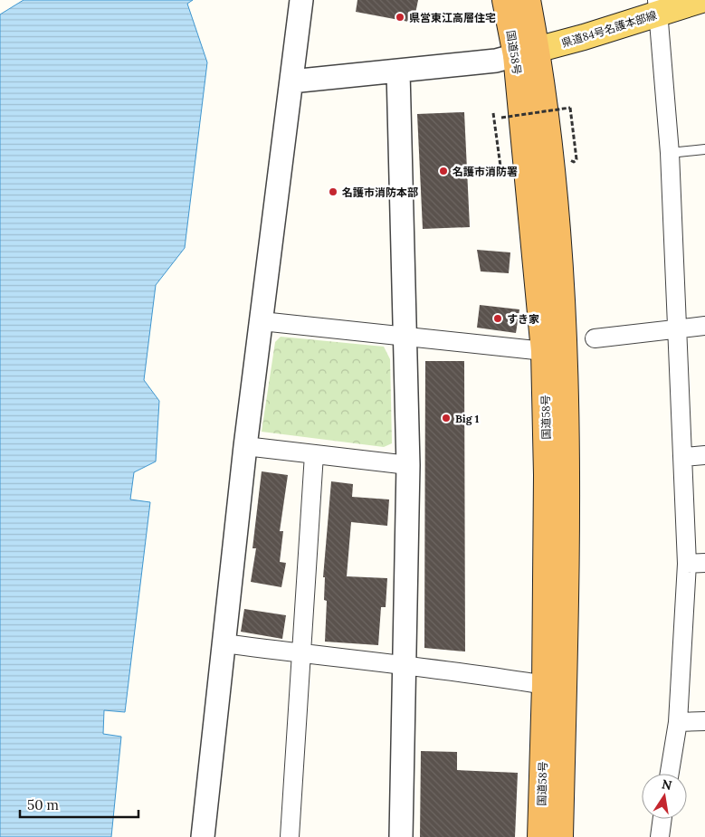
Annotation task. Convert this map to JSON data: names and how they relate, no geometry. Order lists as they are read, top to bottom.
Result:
{
  "streets": {
    "highway": ["国道58号"],
    "main road": ["県道84号名護本部線"]
  },
  "crossings": [
    ["県道84号名護本部線", "国道58号"]
  ],
  "places": [
    "県営東江高層住宅",
    "名護市消防署",
    "名護市消防本部",
    "すき家",
    "Big 1"
  ],
  "scale_bar": "50 m",
  "north": "top"
}
